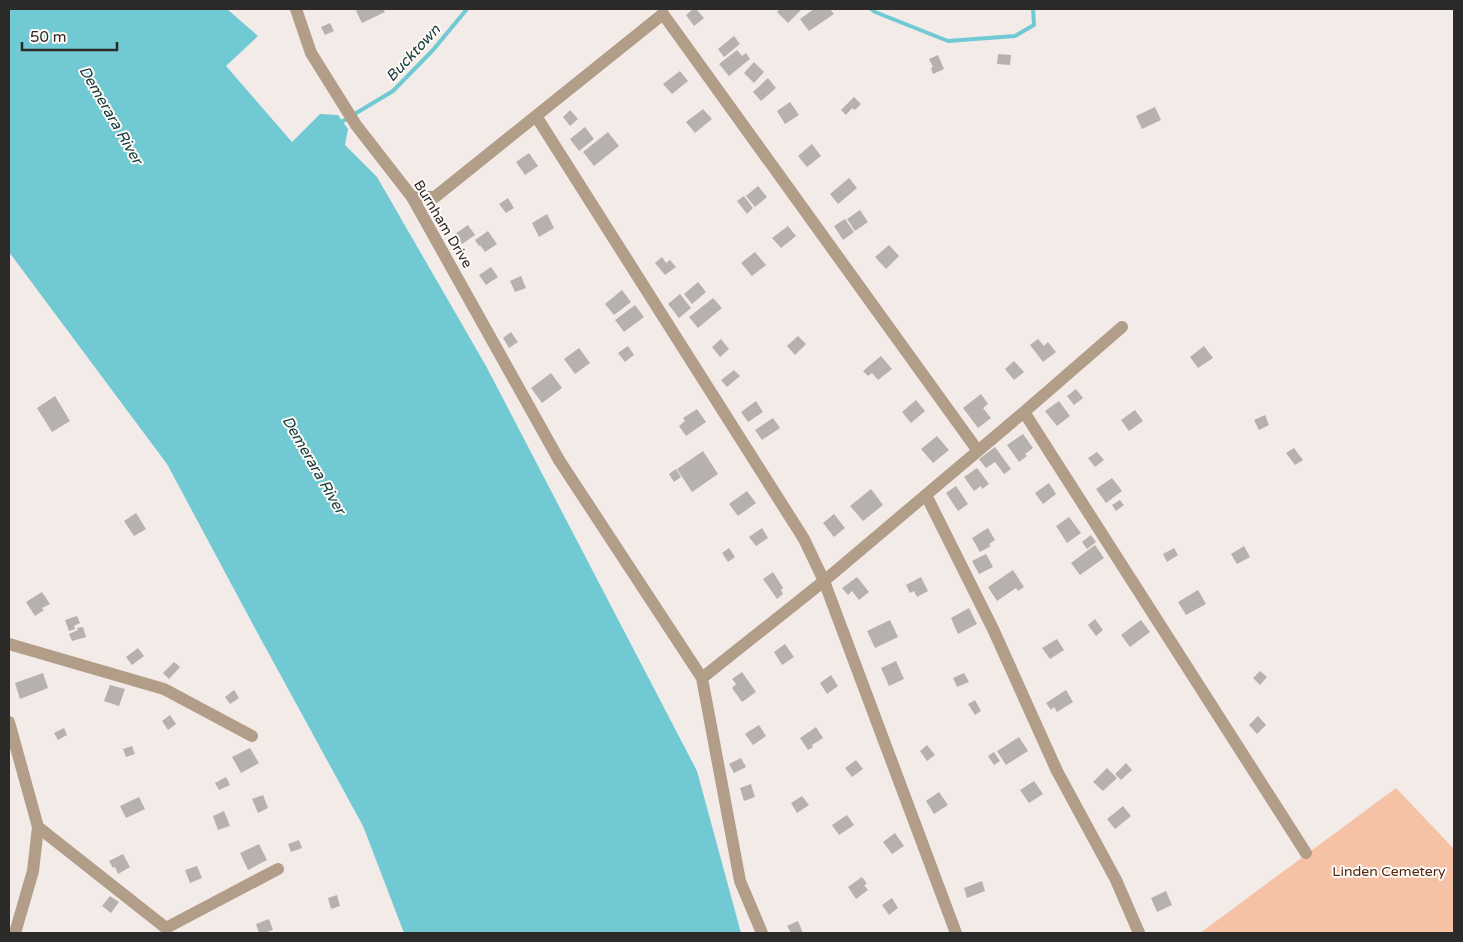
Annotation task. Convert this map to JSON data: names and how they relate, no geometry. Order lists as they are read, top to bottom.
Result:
{
  "streets": {
    "street": ["Burnham Drive"]
  },
  "water": ["Bucktown", "Demerara River"],
  "parks": ["Linden Cemetery"],
  "scale_bar": "50 m"
}
